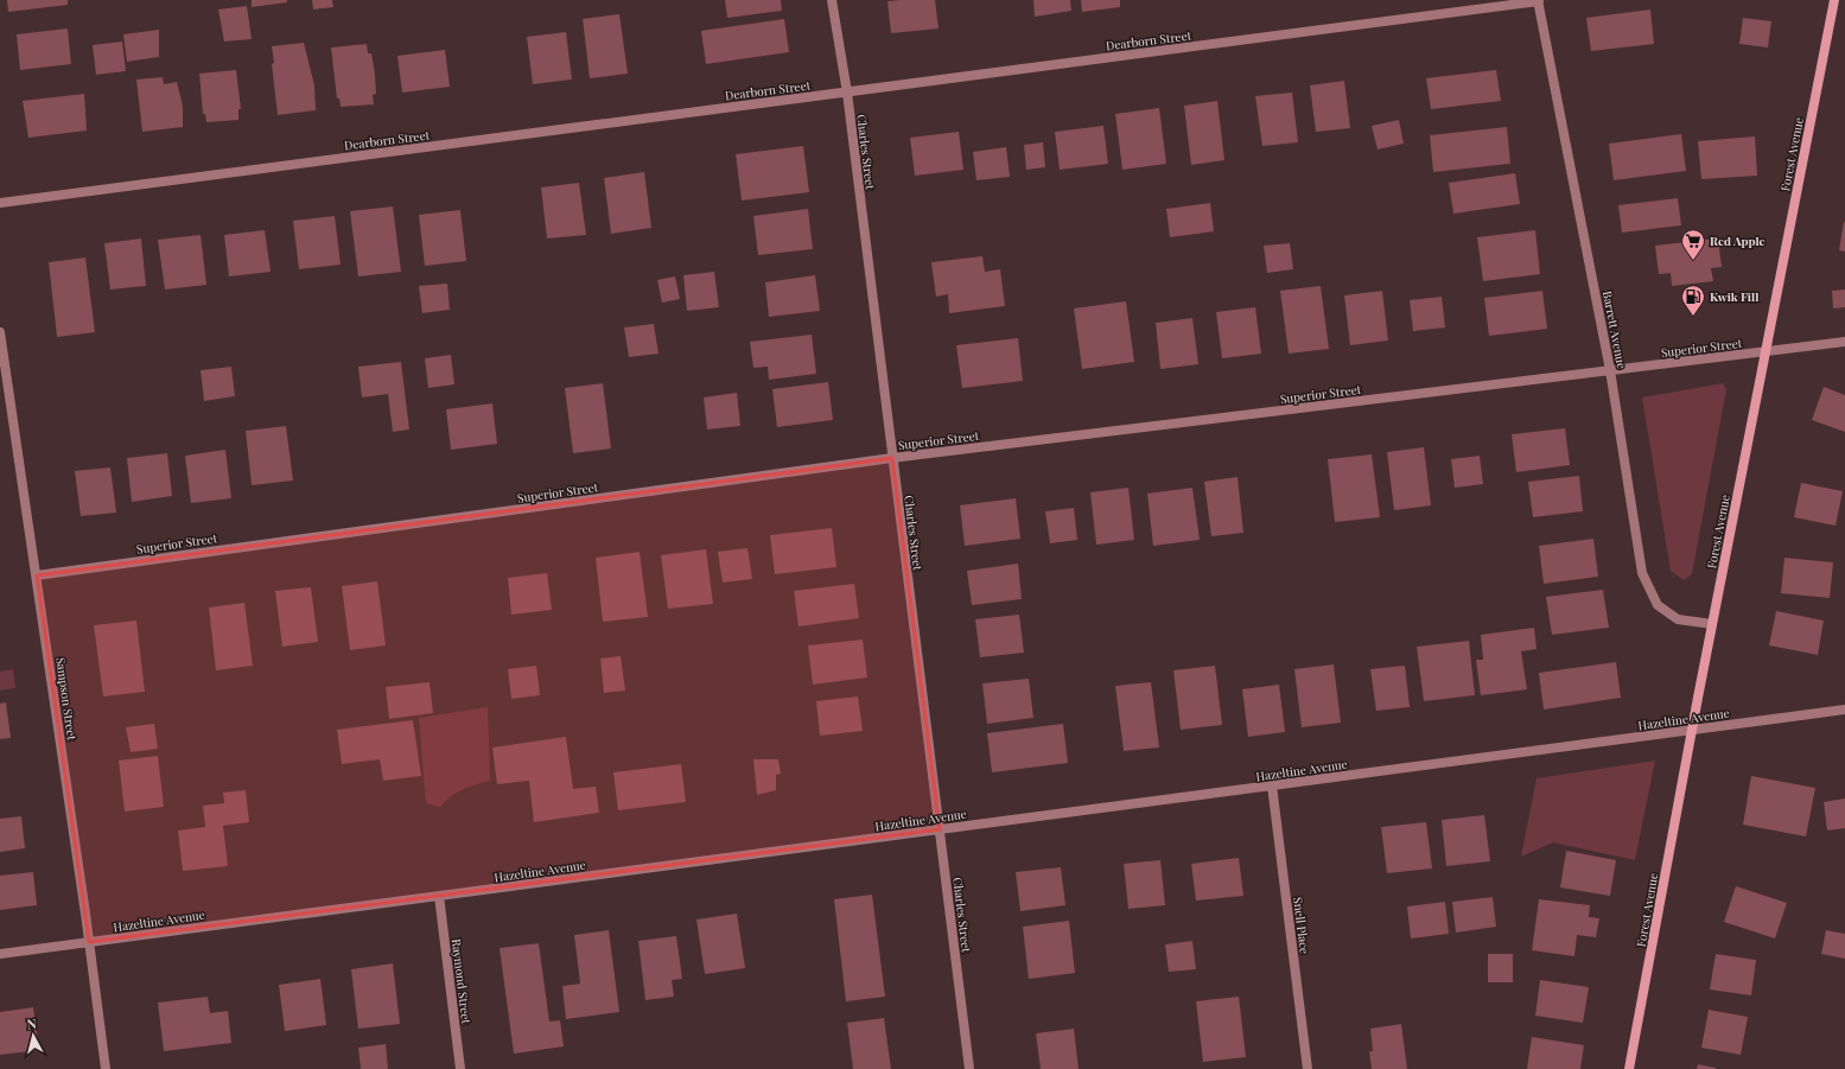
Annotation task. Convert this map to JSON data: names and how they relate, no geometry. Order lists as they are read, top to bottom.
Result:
{
  "streets": {
    "main road": ["Forest Avenue"],
    "street": [
      "Dearborn Street",
      "Charles Street",
      "Barrett Avenue",
      "Superior Street",
      "Sampson Street",
      "Hazeltine Avenue",
      "Snell Place",
      "Raymond Street"
    ]
  },
  "crossings": [
    ["Dearborn Street", "Charles Street"],
    ["Dearborn Street", "Barrett Avenue"],
    ["Charles Street", "Superior Street"],
    ["Charles Street", "Hazeltine Avenue"],
    ["Forest Avenue", "Barrett Avenue"],
    ["Forest Avenue", "Superior Street"],
    ["Forest Avenue", "Hazeltine Avenue"],
    ["Barrett Avenue", "Superior Street"],
    ["Superior Street", "Sampson Street"],
    ["Sampson Street", "Hazeltine Avenue"],
    ["Hazeltine Avenue", "Snell Place"],
    ["Hazeltine Avenue", "Raymond Street"]
  ],
  "places": {
    "supermarket": ["Red Apple"],
    "fuel station": ["Kwik Fill"]
  },
  "north": "top"
}
